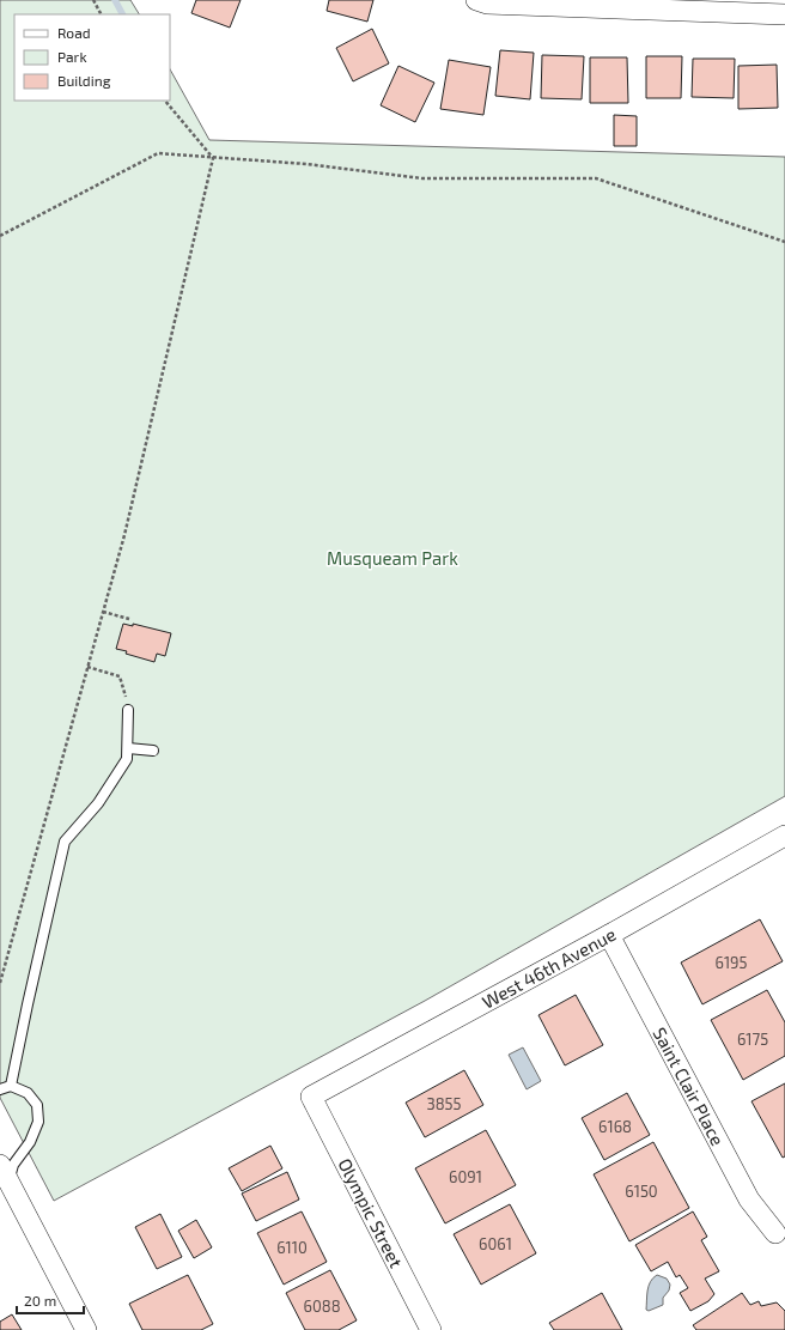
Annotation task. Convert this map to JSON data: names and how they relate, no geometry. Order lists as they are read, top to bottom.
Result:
{
  "streets": {
    "street": ["West 46th Avenue", "Saint Clair Place", "Olympic Street"]
  },
  "crossings": [
    ["West 46th Avenue", "Saint Clair Place"],
    ["West 46th Avenue", "Olympic Street"]
  ],
  "parks": ["Musqueam Park"],
  "house_numbers": [
    "6195",
    "6175",
    "3855",
    "6168",
    "6091",
    "6150",
    "6061",
    "6110",
    "6088"
  ],
  "legend": ["Road", "Park", "Building"],
  "scale_bar": "20 m"
}
